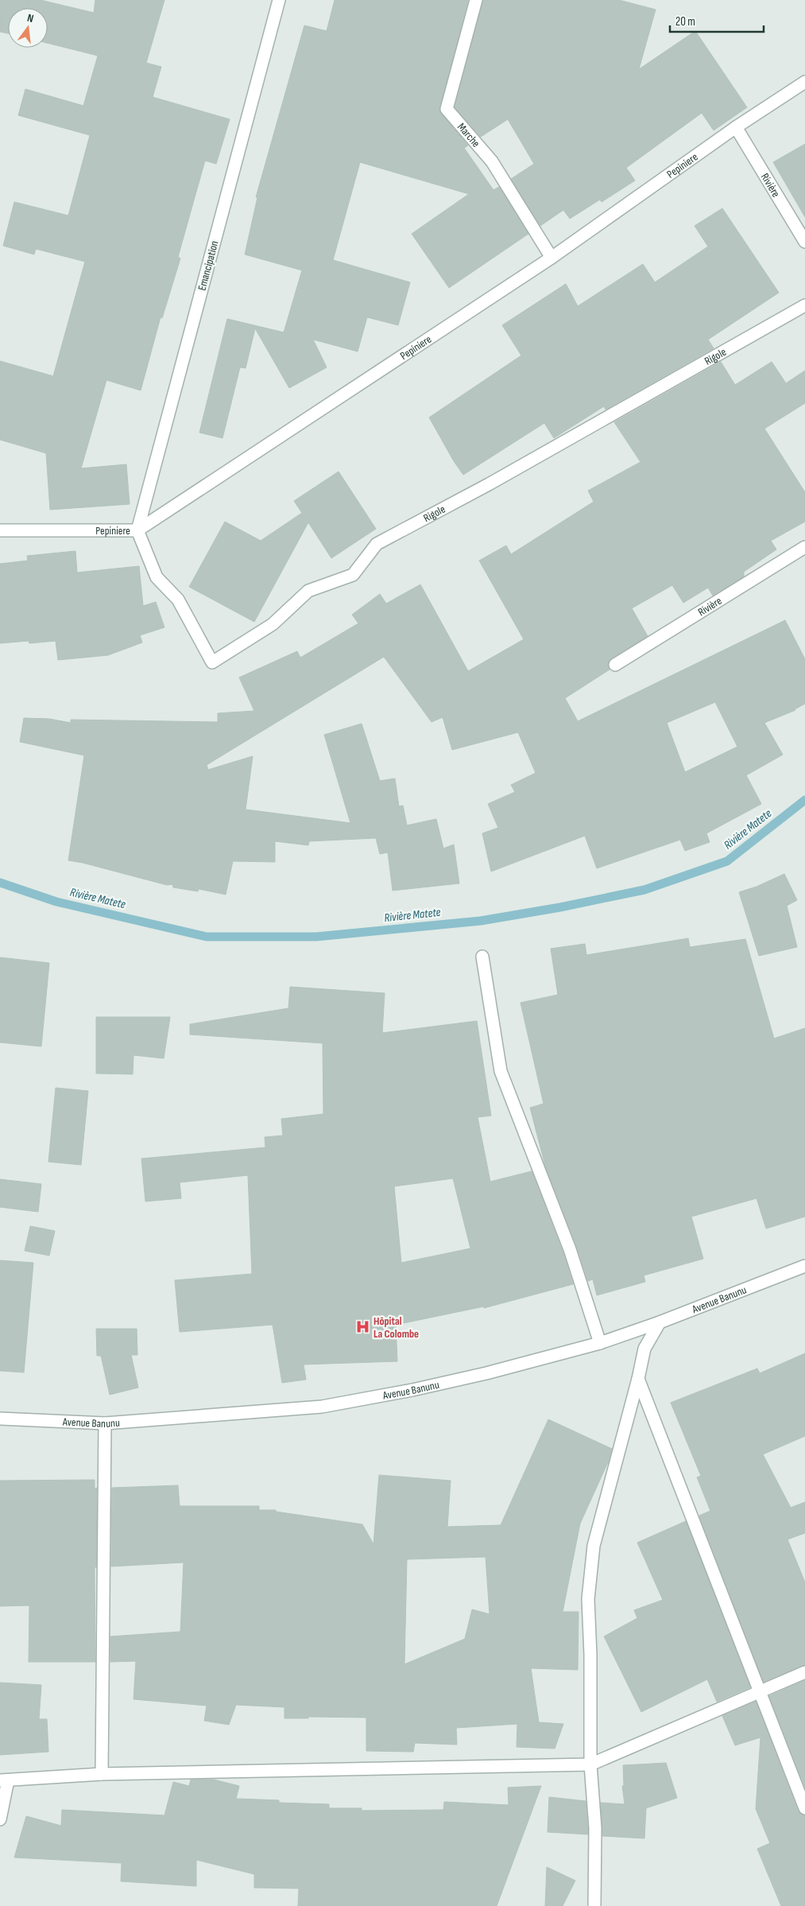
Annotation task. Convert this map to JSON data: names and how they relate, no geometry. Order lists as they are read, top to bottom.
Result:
{
  "streets": {
    "street": [
      "Marche",
      "Pepiniere",
      "Rivière",
      "Emancipation",
      "Rigole",
      "Avenue Banunu"
    ]
  },
  "crossings": [
    ["Marche", "Pepiniere"],
    ["Pepiniere", "Rivière"],
    ["Pepiniere", "Emancipation"],
    ["Pepiniere", "Rigole"],
    ["Emancipation", "Rigole"]
  ],
  "water": ["Rivière Matete"],
  "places": {
    "hospital": ["Hôpital La Colombe"]
  },
  "scale_bar": "20 m",
  "north": "top"
}
